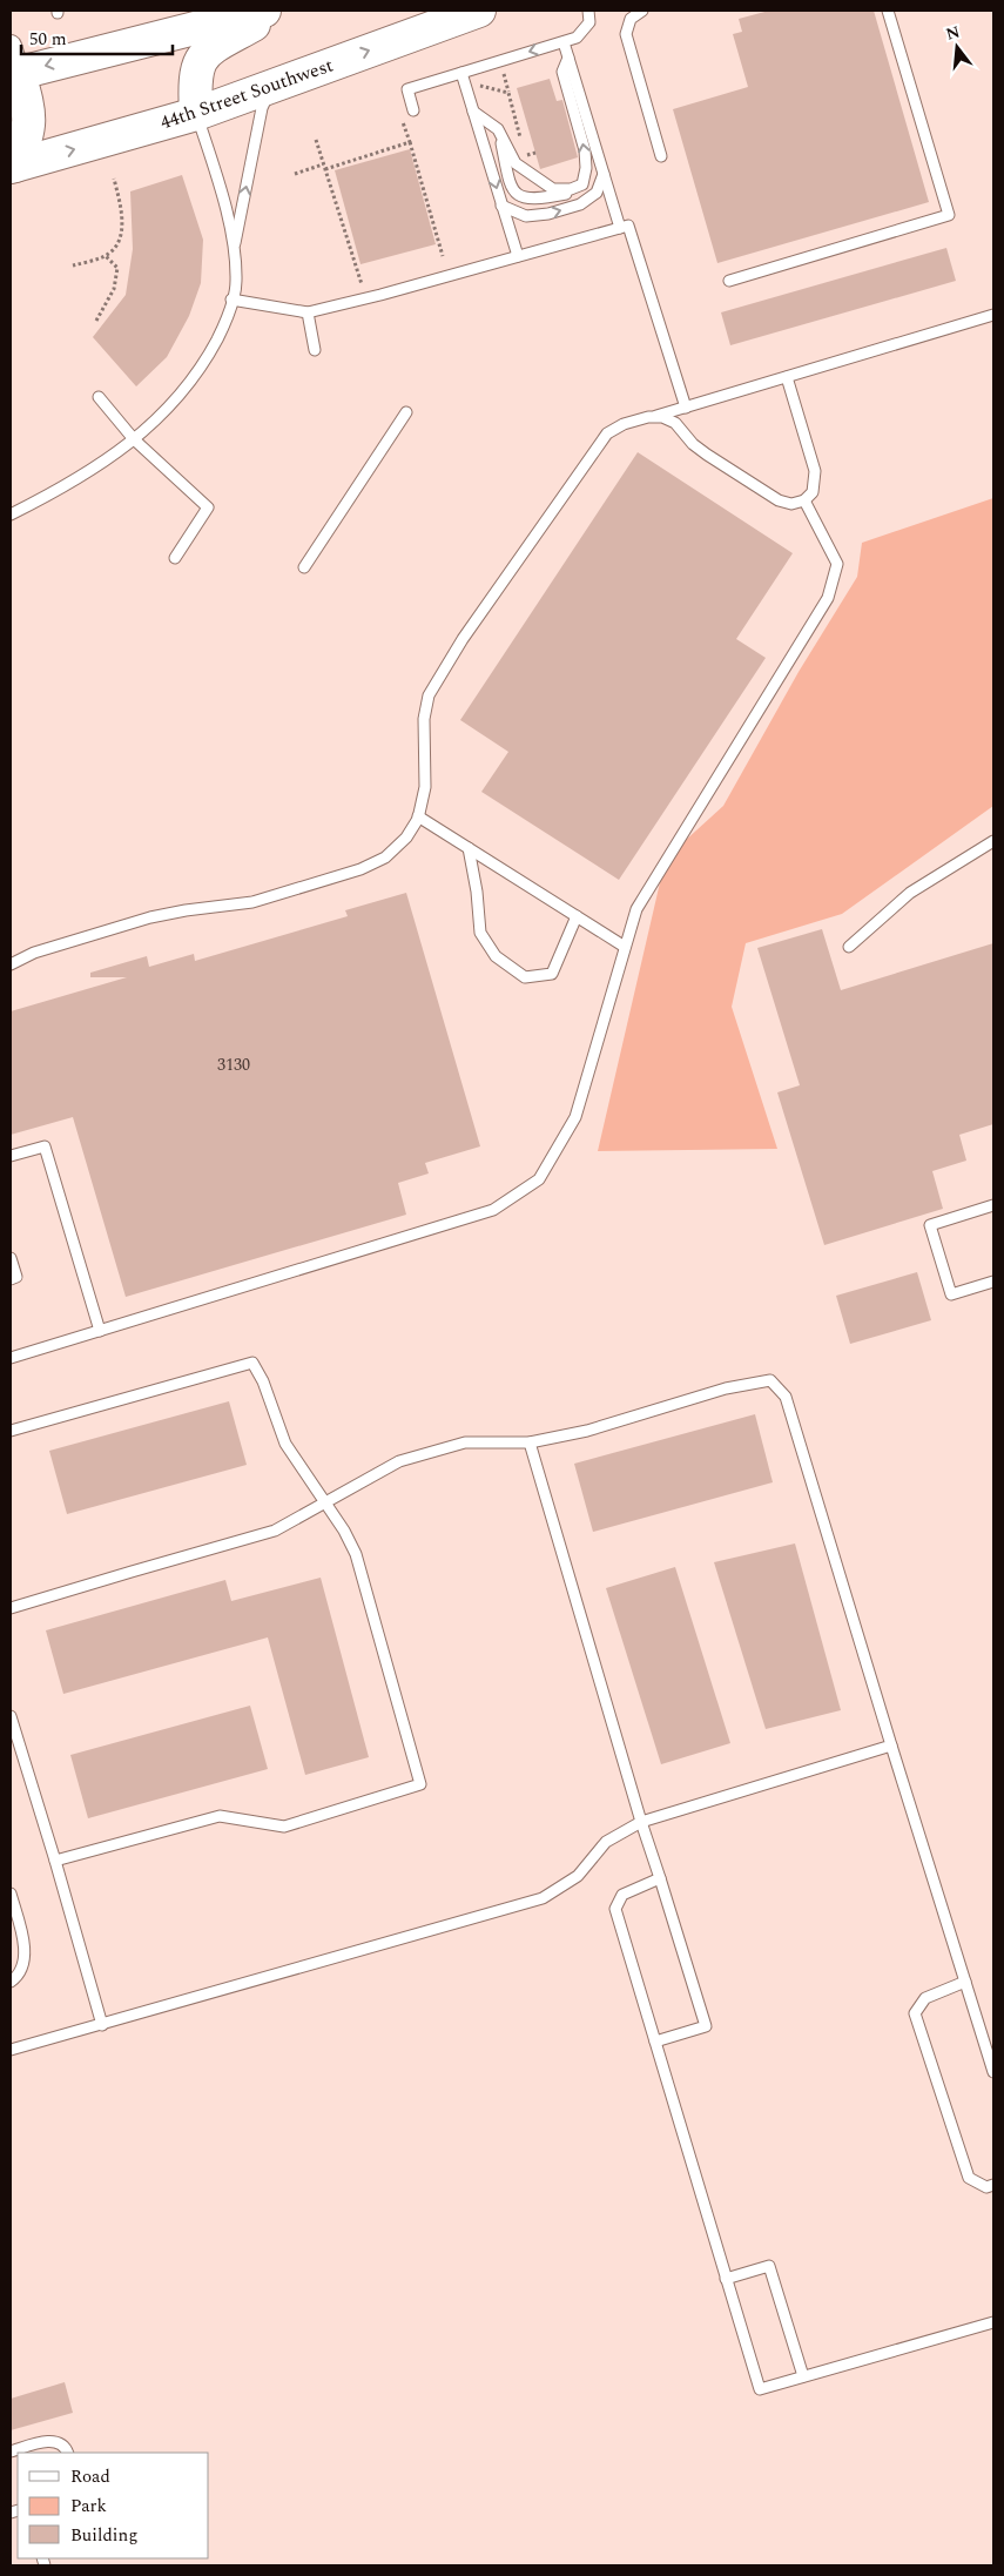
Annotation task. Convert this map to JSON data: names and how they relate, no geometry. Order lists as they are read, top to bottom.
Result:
{
  "streets": {
    "main road": ["44th Street Southwest"]
  },
  "house_numbers": ["3130"],
  "legend": ["Road", "Park", "Building"],
  "scale_bar": "50 m",
  "north": "top"
}
